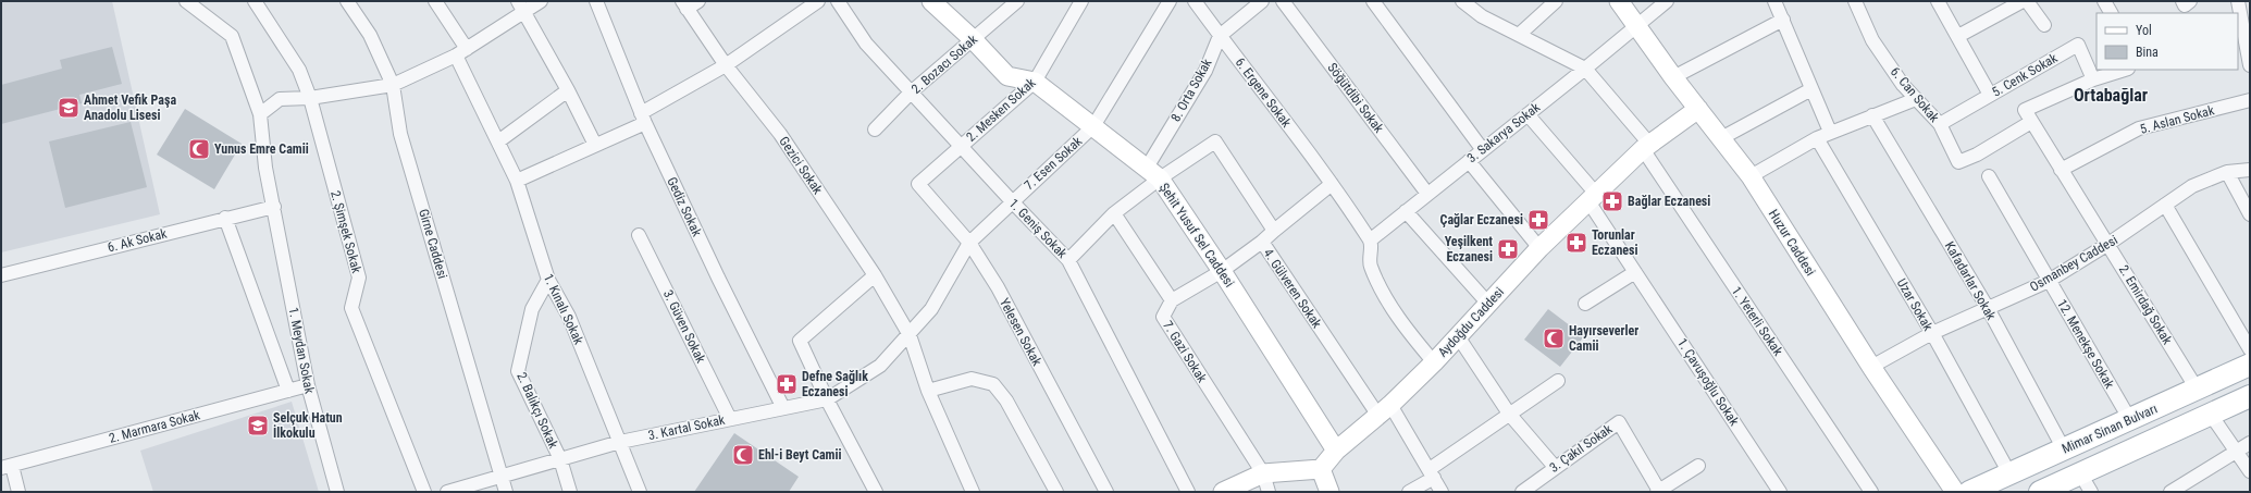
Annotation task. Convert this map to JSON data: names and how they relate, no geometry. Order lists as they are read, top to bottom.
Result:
{
  "streets": {
    "main road": [
      "Şehit Yusuf Sel Caddesi",
      "Huzur Caddesi",
      "Aydoğdu Caddesi",
      "Mimar Sinan Bulvarı"
    ],
    "street": [
      "2. Bozacı Sokak",
      "5. Cenk Sokak",
      "8. Orta Sokak",
      "6. Ergene Sokak",
      "6. Can Sokak",
      "Söğütdibi Sokak",
      "2. Mesken Sokak",
      "5. Aslan Sokak",
      "3. Sakarya Sokak",
      "7. Esen Sokak",
      "Gezici Sokak",
      "Gediz Sokak",
      "1. Geniş Sokak",
      "2. Şimşek Sokak",
      "6. Ak Sokak",
      "Girne Caddesi",
      "Osmanbey Caddesi",
      "Kafadarlar Sokak",
      "4. Gülveren Sokak",
      "Uzar Sokak",
      "2. Emirdağ Sokak",
      "1. Kınalı Sokak",
      "1. Yeterli Sokak",
      "3. Güven Sokak",
      "Yelesen Sokak",
      "12. Menekşe Sokak",
      "1. Meydan Sokak",
      "7. Gazi Sokak",
      "1. Çavuşoğlu Sokak",
      "2. Balıkçı Sokak",
      "2. Marmara Sokak",
      "3. Kartal Sokak",
      "3. Çakıl Sokak"
    ]
  },
  "crossings": [
    ["2. Bozacı Sokak", "1. Geniş Sokak"],
    ["2. Bozacı Sokak", "Şehit Yusuf Sel Caddesi"],
    ["5. Cenk Sokak", "6. Can Sokak"],
    ["5. Cenk Sokak", "2. Emirdağ Sokak"],
    ["8. Orta Sokak", "6. Ergene Sokak"],
    ["8. Orta Sokak", "Şehit Yusuf Sel Caddesi"],
    ["8. Orta Sokak", "4. Gülveren Sokak"],
    ["6. Ergene Sokak", "3. Sakarya Sokak"],
    ["6. Can Sokak", "2. Emirdağ Sokak"],
    ["Söğütdibi Sokak", "3. Sakarya Sokak"],
    ["2. Mesken Sokak", "1. Geniş Sokak"],
    ["2. Mesken Sokak", "Şehit Yusuf Sel Caddesi"],
    ["2. Mesken Sokak", "Yelesen Sokak"],
    ["5. Aslan Sokak", "2. Emirdağ Sokak"],
    ["3. Sakarya Sokak", "Huzur Caddesi"],
    ["3. Sakarya Sokak", "1. Yeterli Sokak"],
    ["3. Sakarya Sokak", "1. Çavuşoğlu Sokak"],
    ["7. Esen Sokak", "Gezici Sokak"],
    ["7. Esen Sokak", "1. Geniş Sokak"],
    ["7. Esen Sokak", "Şehit Yusuf Sel Caddesi"],
    ["7. Esen Sokak", "Yelesen Sokak"],
    ["7. Esen Sokak", "3. Kartal Sokak"],
    ["Gezici Sokak", "3. Kartal Sokak"],
    ["Gediz Sokak", "3. Kartal Sokak"],
    ["Şehit Yusuf Sel Caddesi", "4. Gülveren Sokak"],
    ["Şehit Yusuf Sel Caddesi", "Aydoğdu Caddesi"],
    ["6. Ak Sokak", "1. Meydan Sokak"],
    ["Huzur Caddesi", "Osmanbey Caddesi"],
    ["Huzur Caddesi", "Aydoğdu Caddesi"],
    ["Girne Caddesi", "3. Kartal Sokak"],
    ["Osmanbey Caddesi", "Kafadarlar Sokak"],
    ["Osmanbey Caddesi", "Uzar Sokak"],
    ["Osmanbey Caddesi", "2. Emirdağ Sokak"],
    ["Osmanbey Caddesi", "12. Menekşe Sokak"],
    ["Kafadarlar Sokak", "Mimar Sinan Bulvarı"],
    ["4. Gülveren Sokak", "Aydoğdu Caddesi"],
    ["Uzar Sokak", "Mimar Sinan Bulvarı"],
    ["2. Emirdağ Sokak", "Mimar Sinan Bulvarı"],
    ["1. Kınalı Sokak", "2. Balıkçı Sokak"],
    ["1. Kınalı Sokak", "3. Kartal Sokak"],
    ["1. Yeterli Sokak", "Aydoğdu Caddesi"],
    ["Aydoğdu Caddesi", "1. Çavuşoğlu Sokak"],
    ["3. Güven Sokak", "3. Kartal Sokak"],
    ["12. Menekşe Sokak", "Mimar Sinan Bulvarı"],
    ["1. Meydan Sokak", "2. Marmara Sokak"],
    ["2. Balıkçı Sokak", "3. Kartal Sokak"]
  ],
  "districts": ["Ortabağlar"],
  "places": {
    "school or university": ["Ahmet Vefik Paşa Anadolu Lisesi", "Selçuk Hatun İlkokulu"],
    "mosque": ["Yunus Emre Camii", "Hayırseverler Camii", "Ehl-i Beyt Camii"],
    "pharmacy": [
      "Bağlar Eczanesi",
      "Çağlar Eczanesi",
      "Torunlar Eczanesi",
      "Yeşilkent Eczanesi",
      "Defne Sağlık Eczanesi"
    ]
  },
  "legend": ["Yol", "Bina"]
}
